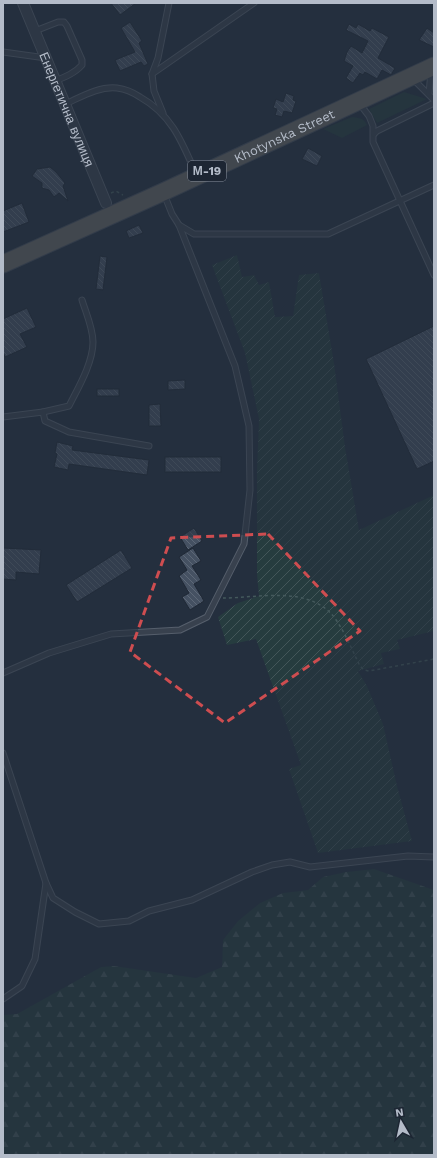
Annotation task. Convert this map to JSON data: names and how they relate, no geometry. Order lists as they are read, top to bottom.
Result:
{
  "streets": {
    "highway": ["Khotynska Street", "М-19"],
    "street": ["Енергетична вулиця"]
  },
  "crossings": [
    ["Енергетична вулиця", "Khotynska Street"]
  ],
  "north": "top"
}
